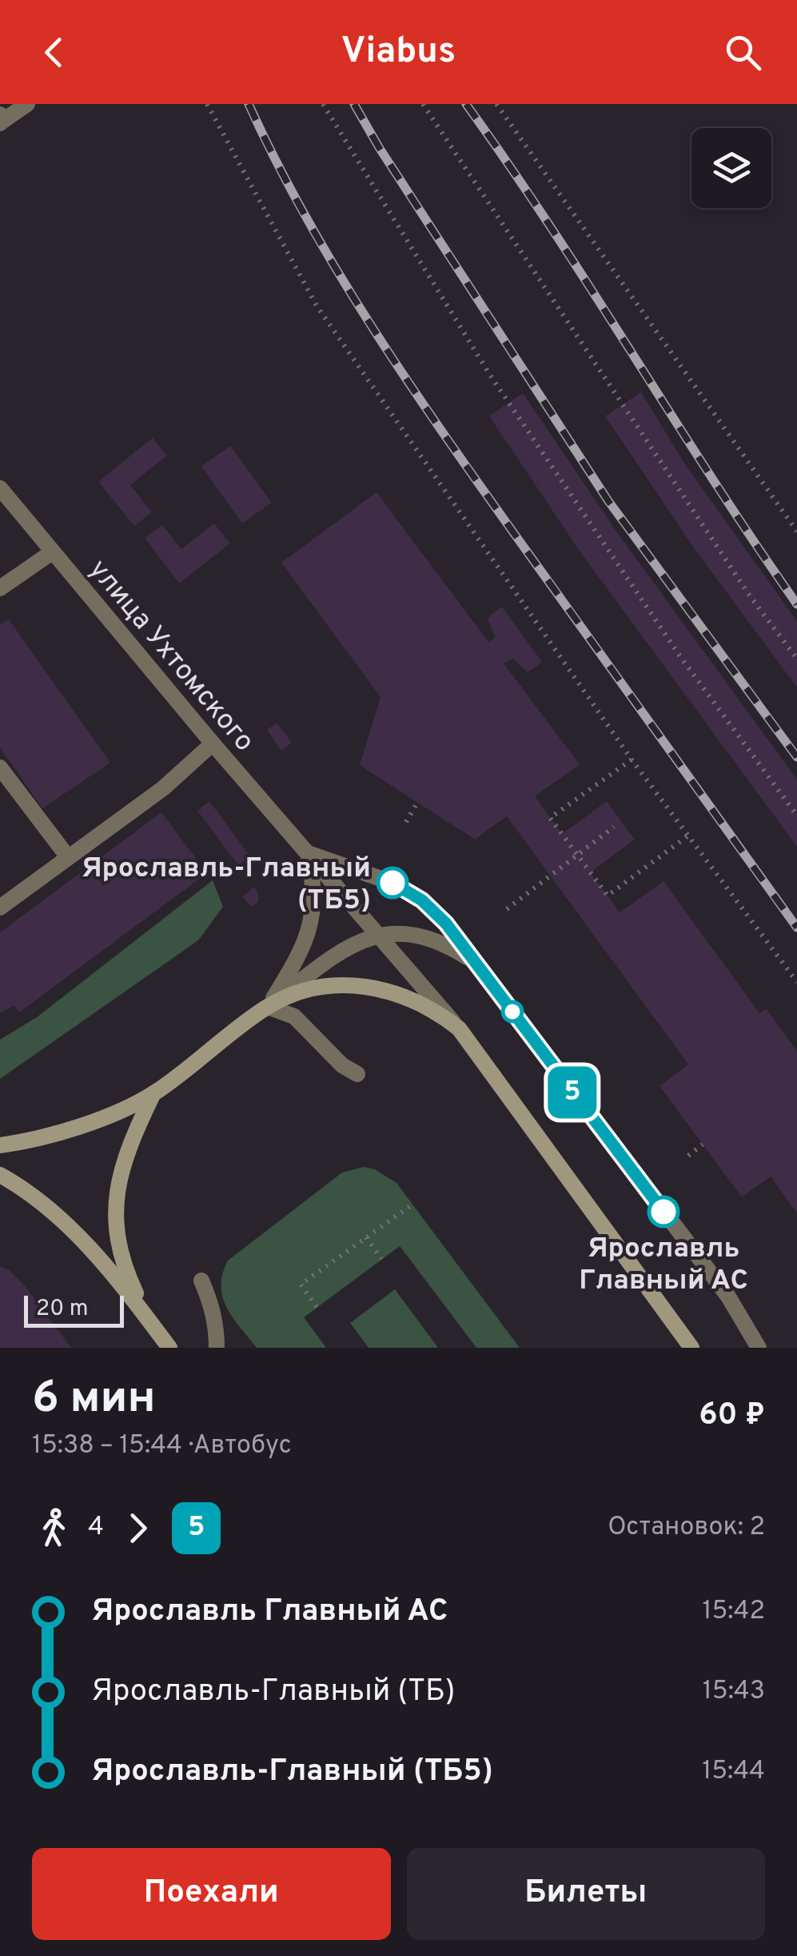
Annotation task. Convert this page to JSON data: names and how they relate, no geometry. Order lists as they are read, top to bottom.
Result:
{
  "streets": {
    "street": ["улица Ухтомского"]
  },
  "places": ["Ярославль-Главный (ТБ5)", "Ярославль Главный АС"],
  "lines": ["bus line 5"],
  "scale_bar": "20 m",
  "page": {
    "header": "Viabus",
    "on_map": "5",
    "scale": "20 m",
    "heading": ["6 мин", "15:38 – 15:44 · Автобус", "60 ₽"],
    "legs": ["4", "5", "Остановок: 2"],
    "list": [
      {
        "name": "Ярославль Главный АС",
        "value": "15:42"
      },
      {
        "name": "Ярославль-Главный (ТБ)",
        "value": "15:43"
      },
      {
        "name": "Ярославль-Главный (ТБ5)",
        "value": "15:44"
      }
    ],
    "buttons": ["Поехали", "Билеты"]
  }
}
